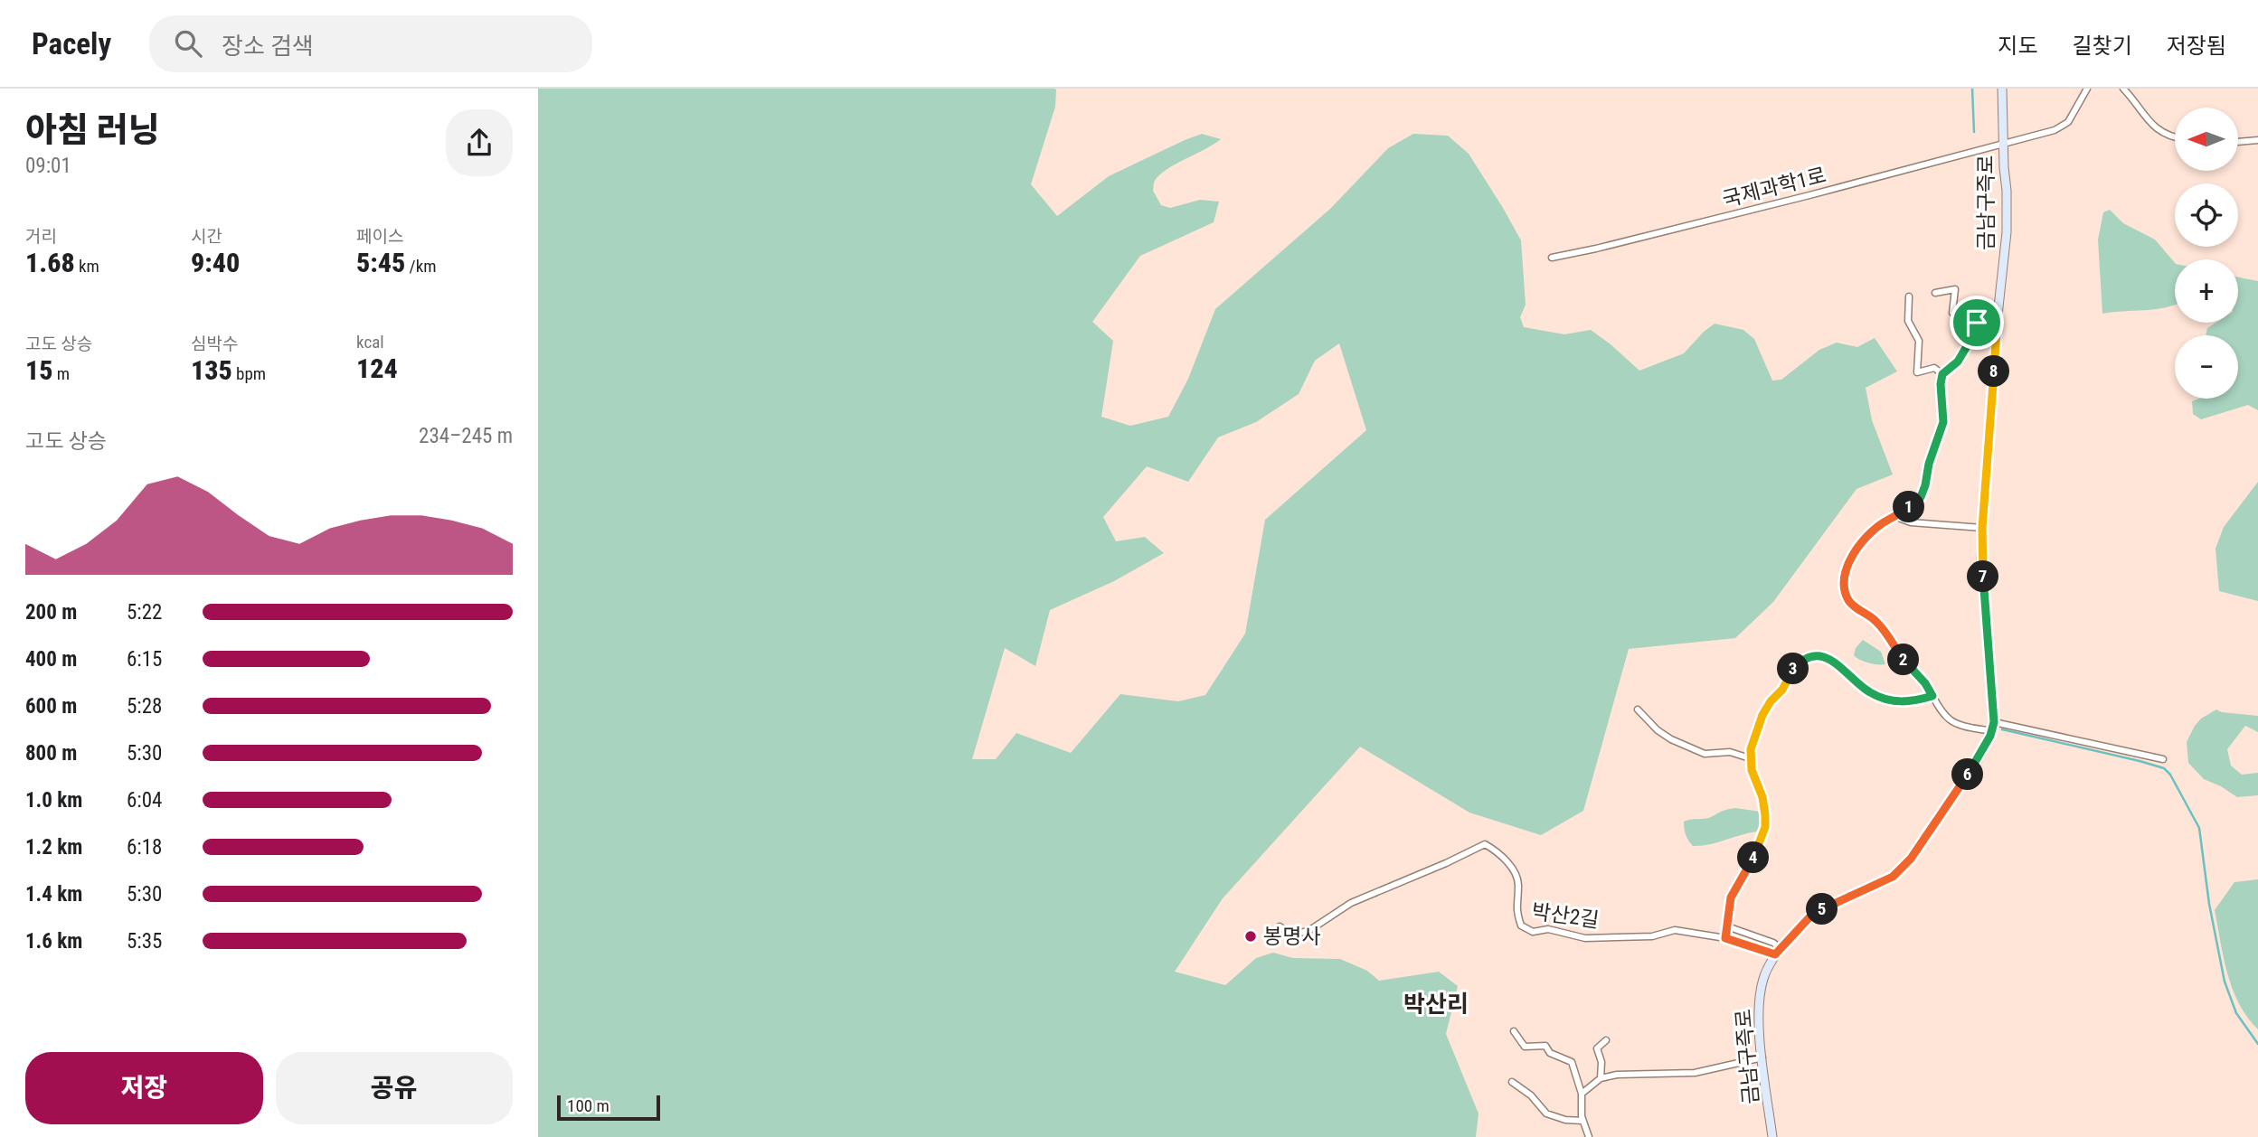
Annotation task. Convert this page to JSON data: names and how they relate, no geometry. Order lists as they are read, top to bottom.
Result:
{
  "streets": {
    "main road": ["금남구즉로"],
    "street": ["국제과학1로", "박산2길"]
  },
  "crossings": [
    ["국제과학1로", "금남구즉로"],
    ["금남구즉로", "박산2길"]
  ],
  "districts": ["박산리"],
  "places": ["봉명사"],
  "scale_bar": "100 m",
  "north": "left",
  "page": {
    "header": "Pacely",
    "search": "장소 검색",
    "nav": ["지도", "길찾기", "저장됨"],
    "heading": ["아침 러닝", "09:01"],
    "map_buttons": ["+", "−"],
    "stats": [
      ["거리", "1.68 km"],
      ["시간", "9:40"],
      ["페이스", "5:45 /km"],
      ["고도 상승", "15 m"],
      ["심박수", "135 bpm"],
      ["kcal", "124"]
    ],
    "pins": [
      "8",
      "1",
      "7",
      "2",
      "3",
      "6",
      "4",
      "5"
    ],
    "chart": ["고도 상승", "234–245 m"],
    "list": [
      {
        "name": "200 m",
        "note": "5:22"
      },
      {
        "name": "400 m",
        "note": "6:15"
      },
      {
        "name": "600 m",
        "note": "5:28"
      },
      {
        "name": "800 m",
        "note": "5:30"
      },
      {
        "name": "1.0 km",
        "note": "6:04"
      },
      {
        "name": "1.2 km",
        "note": "6:18"
      },
      {
        "name": "1.4 km",
        "note": "5:30"
      },
      {
        "name": "1.6 km",
        "note": "5:35"
      }
    ],
    "buttons": ["저장", "공유"],
    "scale": "100 m"
  }
}
